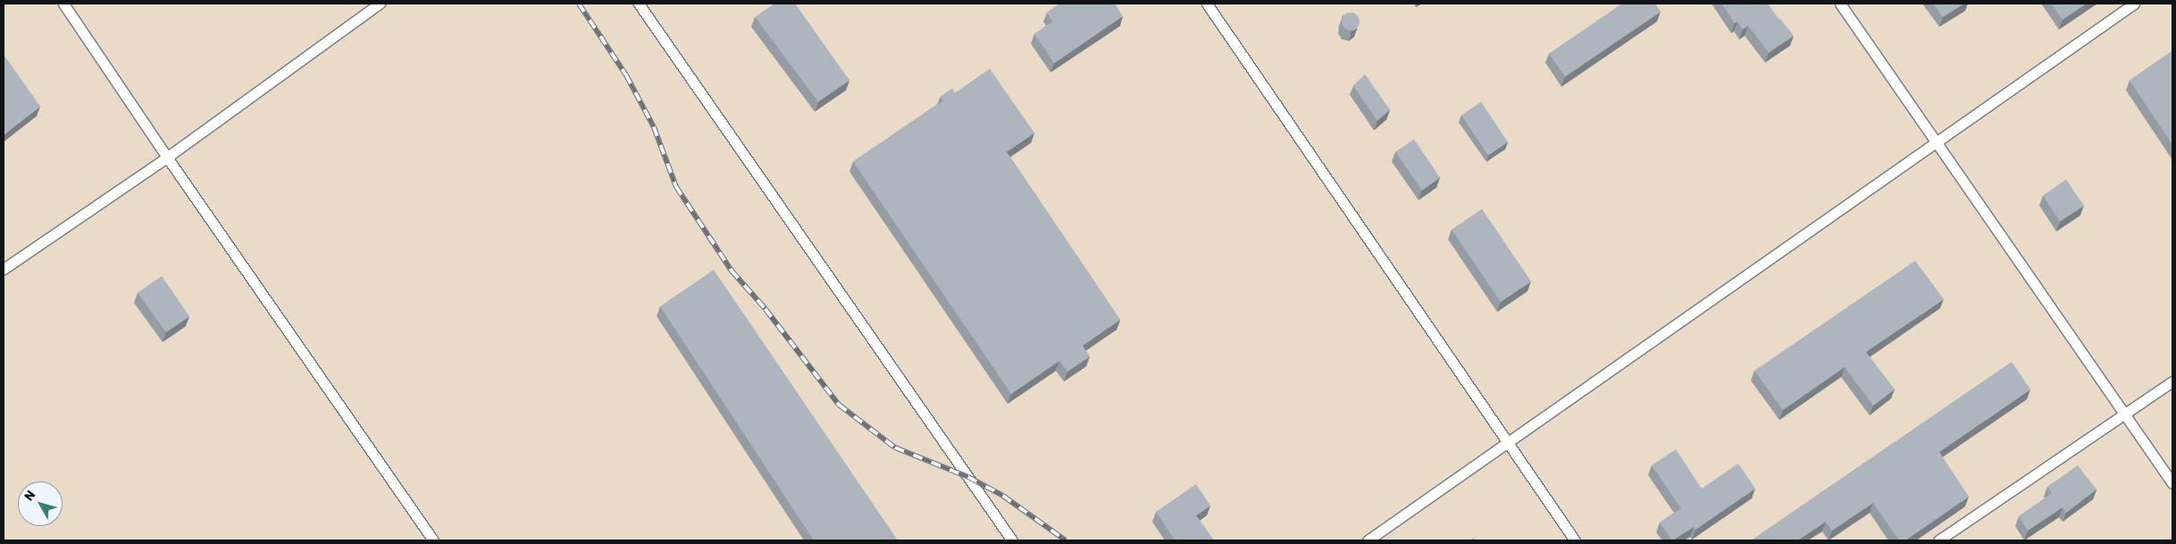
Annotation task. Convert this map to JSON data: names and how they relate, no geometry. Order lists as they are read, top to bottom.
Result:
{
  "north": "top left"
}
